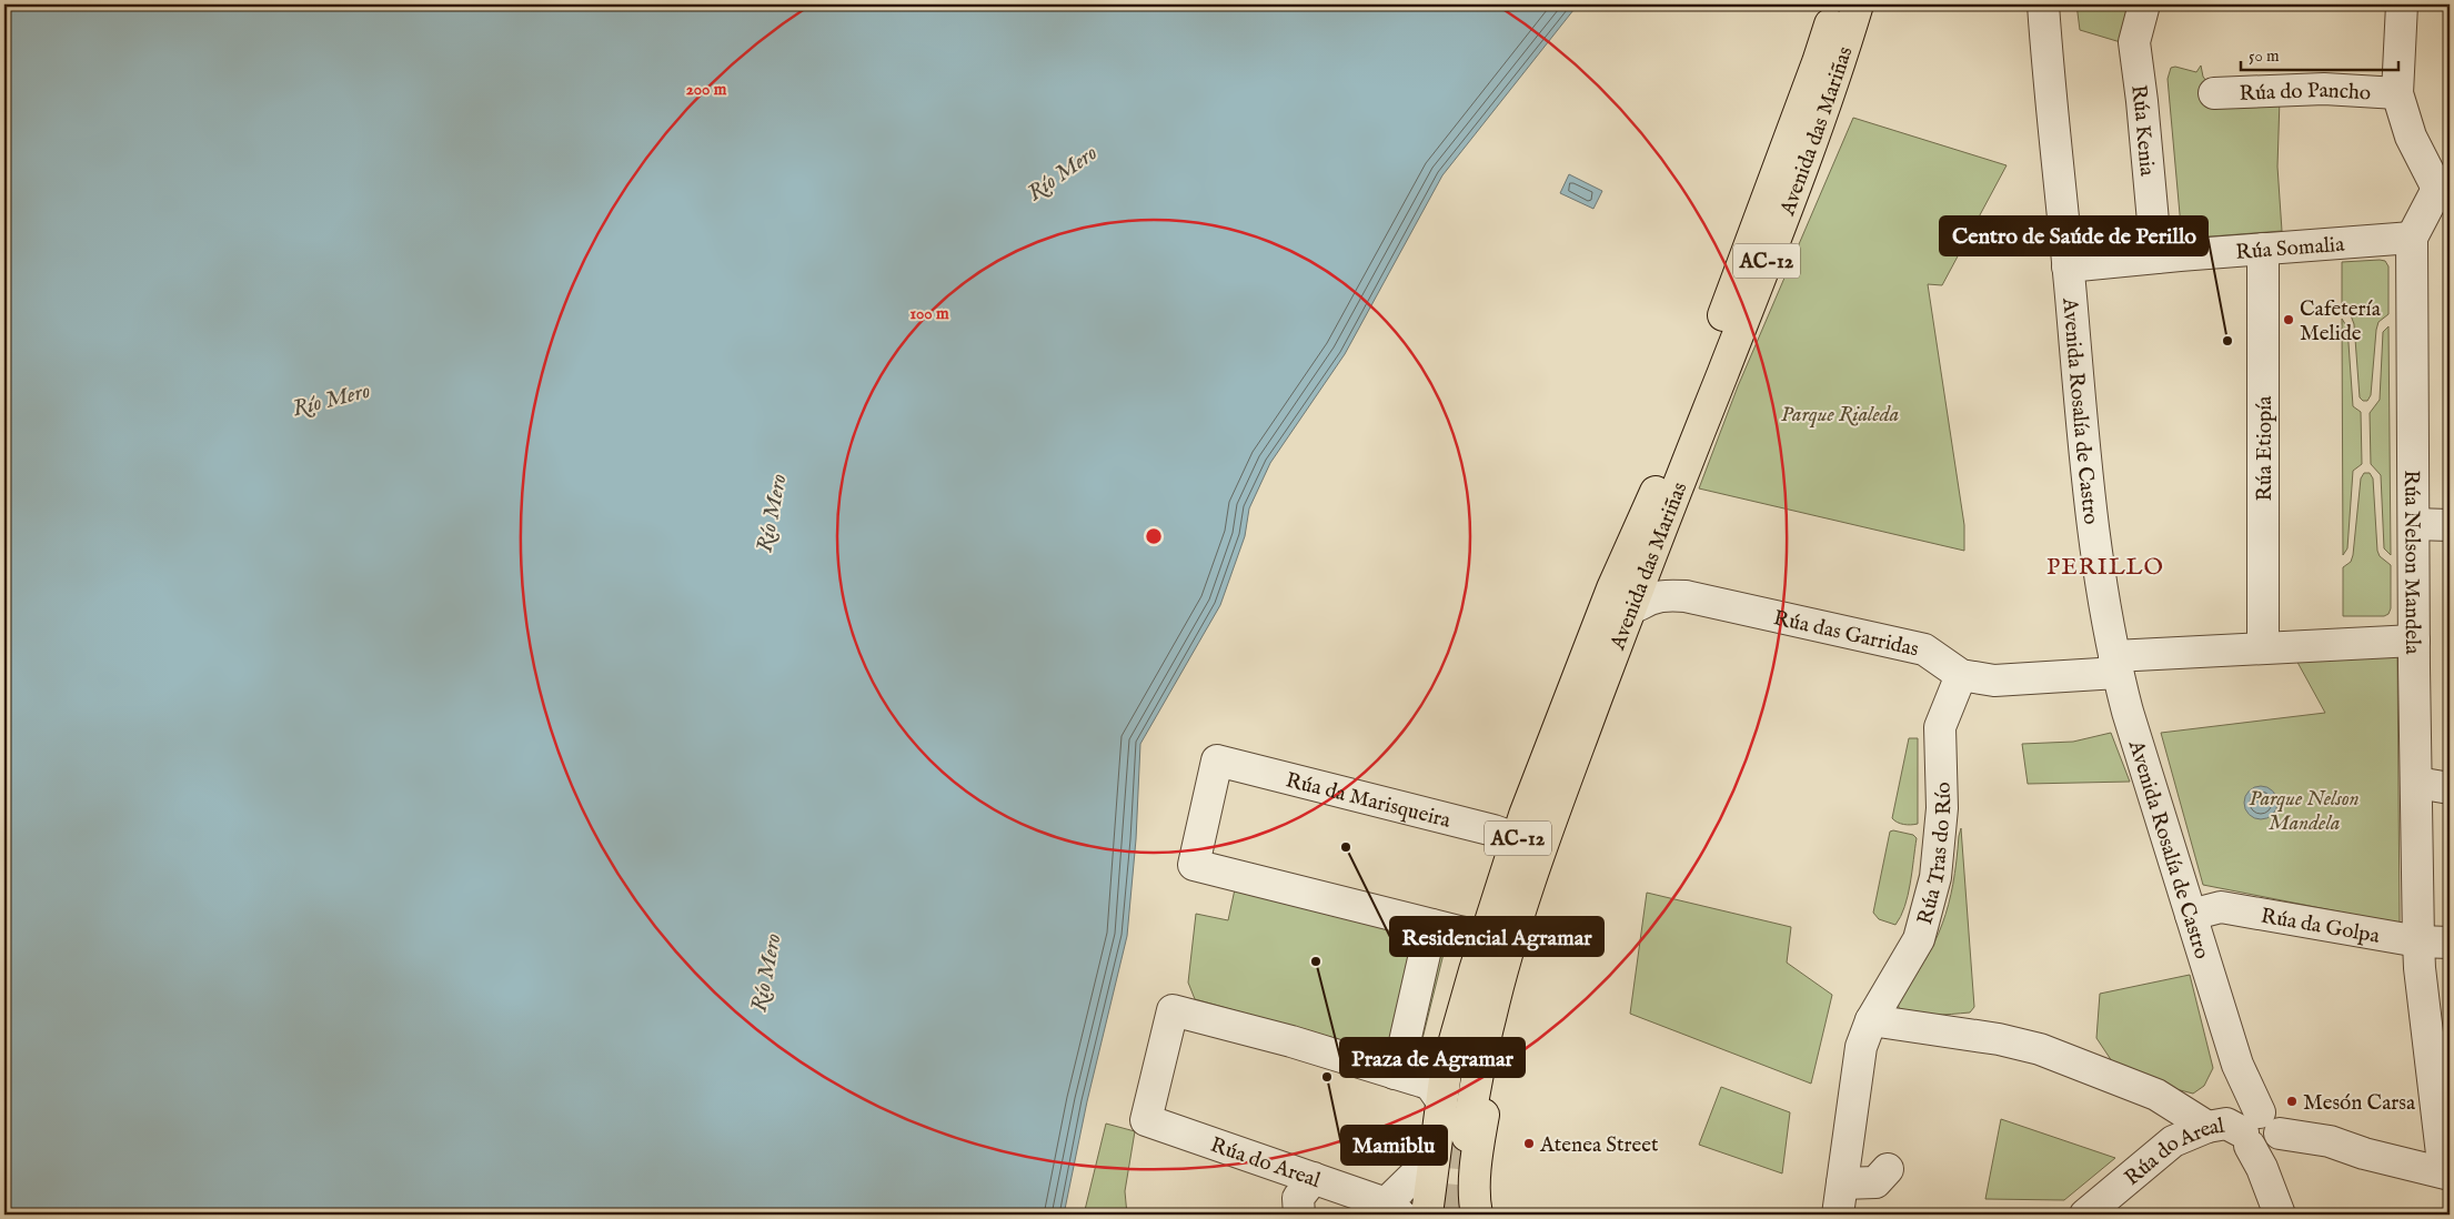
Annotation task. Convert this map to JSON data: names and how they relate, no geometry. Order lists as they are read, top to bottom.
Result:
{
  "streets": {
    "highway": ["Avenida das Mariñas", "AC-12"],
    "street": [
      "Rúa do Pancho",
      "Rúa Kenia",
      "Rúa Somalia",
      "Avenida Rosalía de Castro",
      "Rúa Etiopía",
      "Rúa Nelson Mandela",
      "Rúa das Garridas",
      "Rúa da Marisqueira",
      "Rúa Tras do Río",
      "Rúa da Golpa",
      "Rúa do Areal"
    ]
  },
  "crossings": [
    ["Avenida das Mariñas", "AC-12"],
    ["Avenida das Mariñas", "Rúa do Areal"],
    ["Rúa Kenia", "Rúa Somalia"],
    ["Rúa Somalia", "Avenida Rosalía de Castro"],
    ["Rúa Somalia", "Rúa Etiopía"],
    ["Rúa Somalia", "Rúa Nelson Mandela"],
    ["AC-12", "Rúa das Garridas"],
    ["AC-12", "Rúa da Marisqueira"],
    ["AC-12", "Rúa do Areal"],
    ["Avenida Rosalía de Castro", "Rúa das Garridas"],
    ["Avenida Rosalía de Castro", "Rúa da Golpa"],
    ["Avenida Rosalía de Castro", "Rúa do Areal"],
    ["Rúa Nelson Mandela", "Rúa da Golpa"],
    ["Rúa Nelson Mandela", "Rúa do Areal"],
    ["Rúa das Garridas", "Rúa Tras do Río"]
  ],
  "districts": ["PERILLO"],
  "water": ["Río Mero"],
  "parks": ["Parque Rialeda", "Parque Nelson Mandela"],
  "places": [
    "Cafetería Melide",
    "Centro de Saúde de Perillo",
    "Residencial Agramar",
    "Praza de Agramar",
    "Mamiblu",
    "Mesón Carsa",
    "Atenea Street"
  ],
  "scale_bar": "50 m",
  "rings": ["200 m", "100 m"]
}
